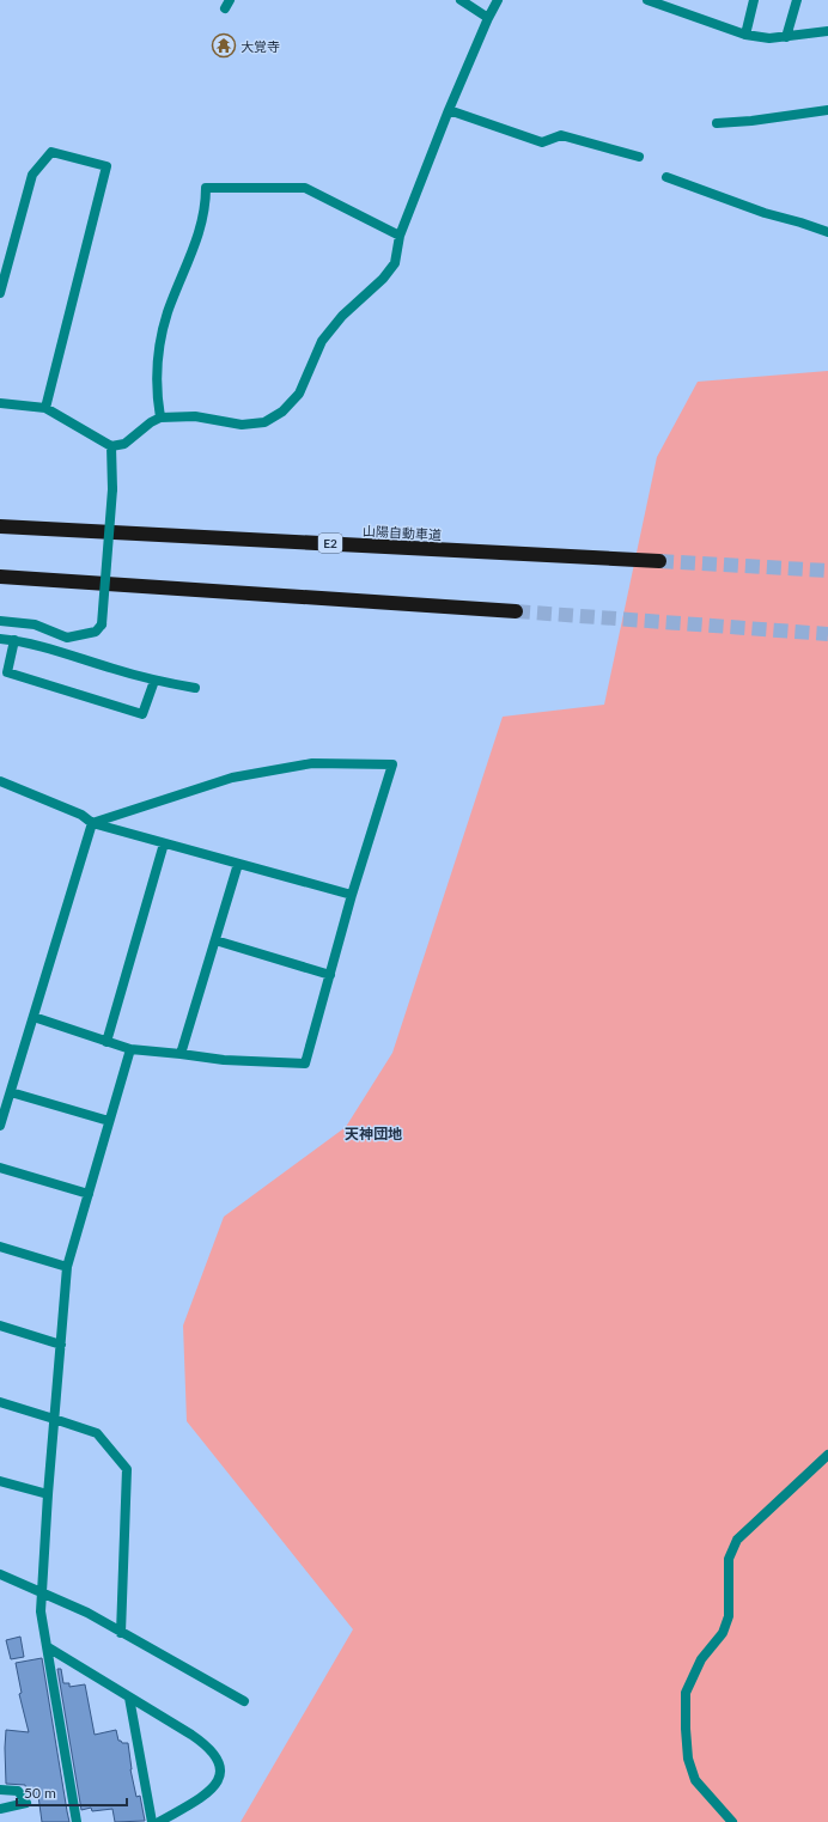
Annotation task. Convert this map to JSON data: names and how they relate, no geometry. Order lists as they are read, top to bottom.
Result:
{
  "streets": {
    "highway": ["山陽自動車道", "E2"]
  },
  "districts": ["天神団地"],
  "places": {
    "temple": ["大覚寺"]
  },
  "scale_bar": "50 m"
}
